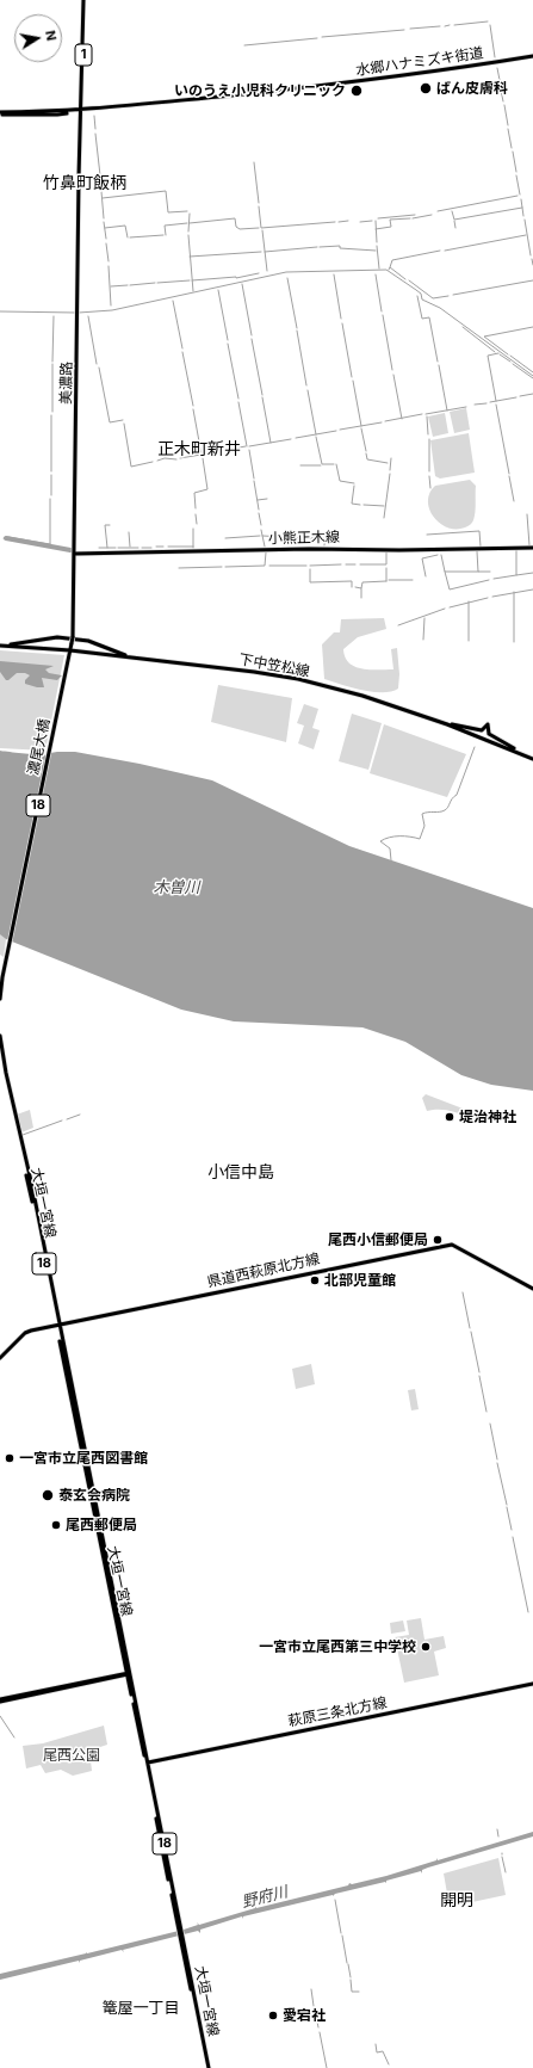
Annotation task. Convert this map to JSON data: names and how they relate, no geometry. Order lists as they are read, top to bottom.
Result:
{
  "streets": {
    "main road": [
      "1",
      "水郷ハナミズキ街道",
      "美濃路",
      "小熊正木線",
      "下中笠松線",
      "濃尾大橋",
      "18",
      "大垣一宮線",
      "県道西萩原北方線",
      "萩原三条北方線"
    ]
  },
  "crossings": [
    ["1", "水郷ハナミズキ街道"],
    ["1", "美濃路"],
    ["水郷ハナミズキ街道", "美濃路"],
    ["美濃路", "小熊正木線"],
    ["美濃路", "下中笠松線"],
    ["美濃路", "濃尾大橋"],
    ["濃尾大橋", "18"],
    ["大垣一宮線", "県道西萩原北方線"],
    ["大垣一宮線", "萩原三条北方線"]
  ],
  "districts": [
    "竹鼻町飯柄",
    "正木町新井",
    "小信中島",
    "開明",
    "篭屋一丁目"
  ],
  "water": ["木曽川", "野府川"],
  "parks": ["尾西公園"],
  "places": [
    "ばん皮膚科",
    "いのうえ小児科クリニック",
    "堤治神社",
    "尾西小信郵便局",
    "北部児童館",
    "一宮市立尾西図書館",
    "泰玄会病院",
    "尾西郵便局",
    "一宮市立尾西第三中学校",
    "愛宕社"
  ],
  "north": "right"
}
